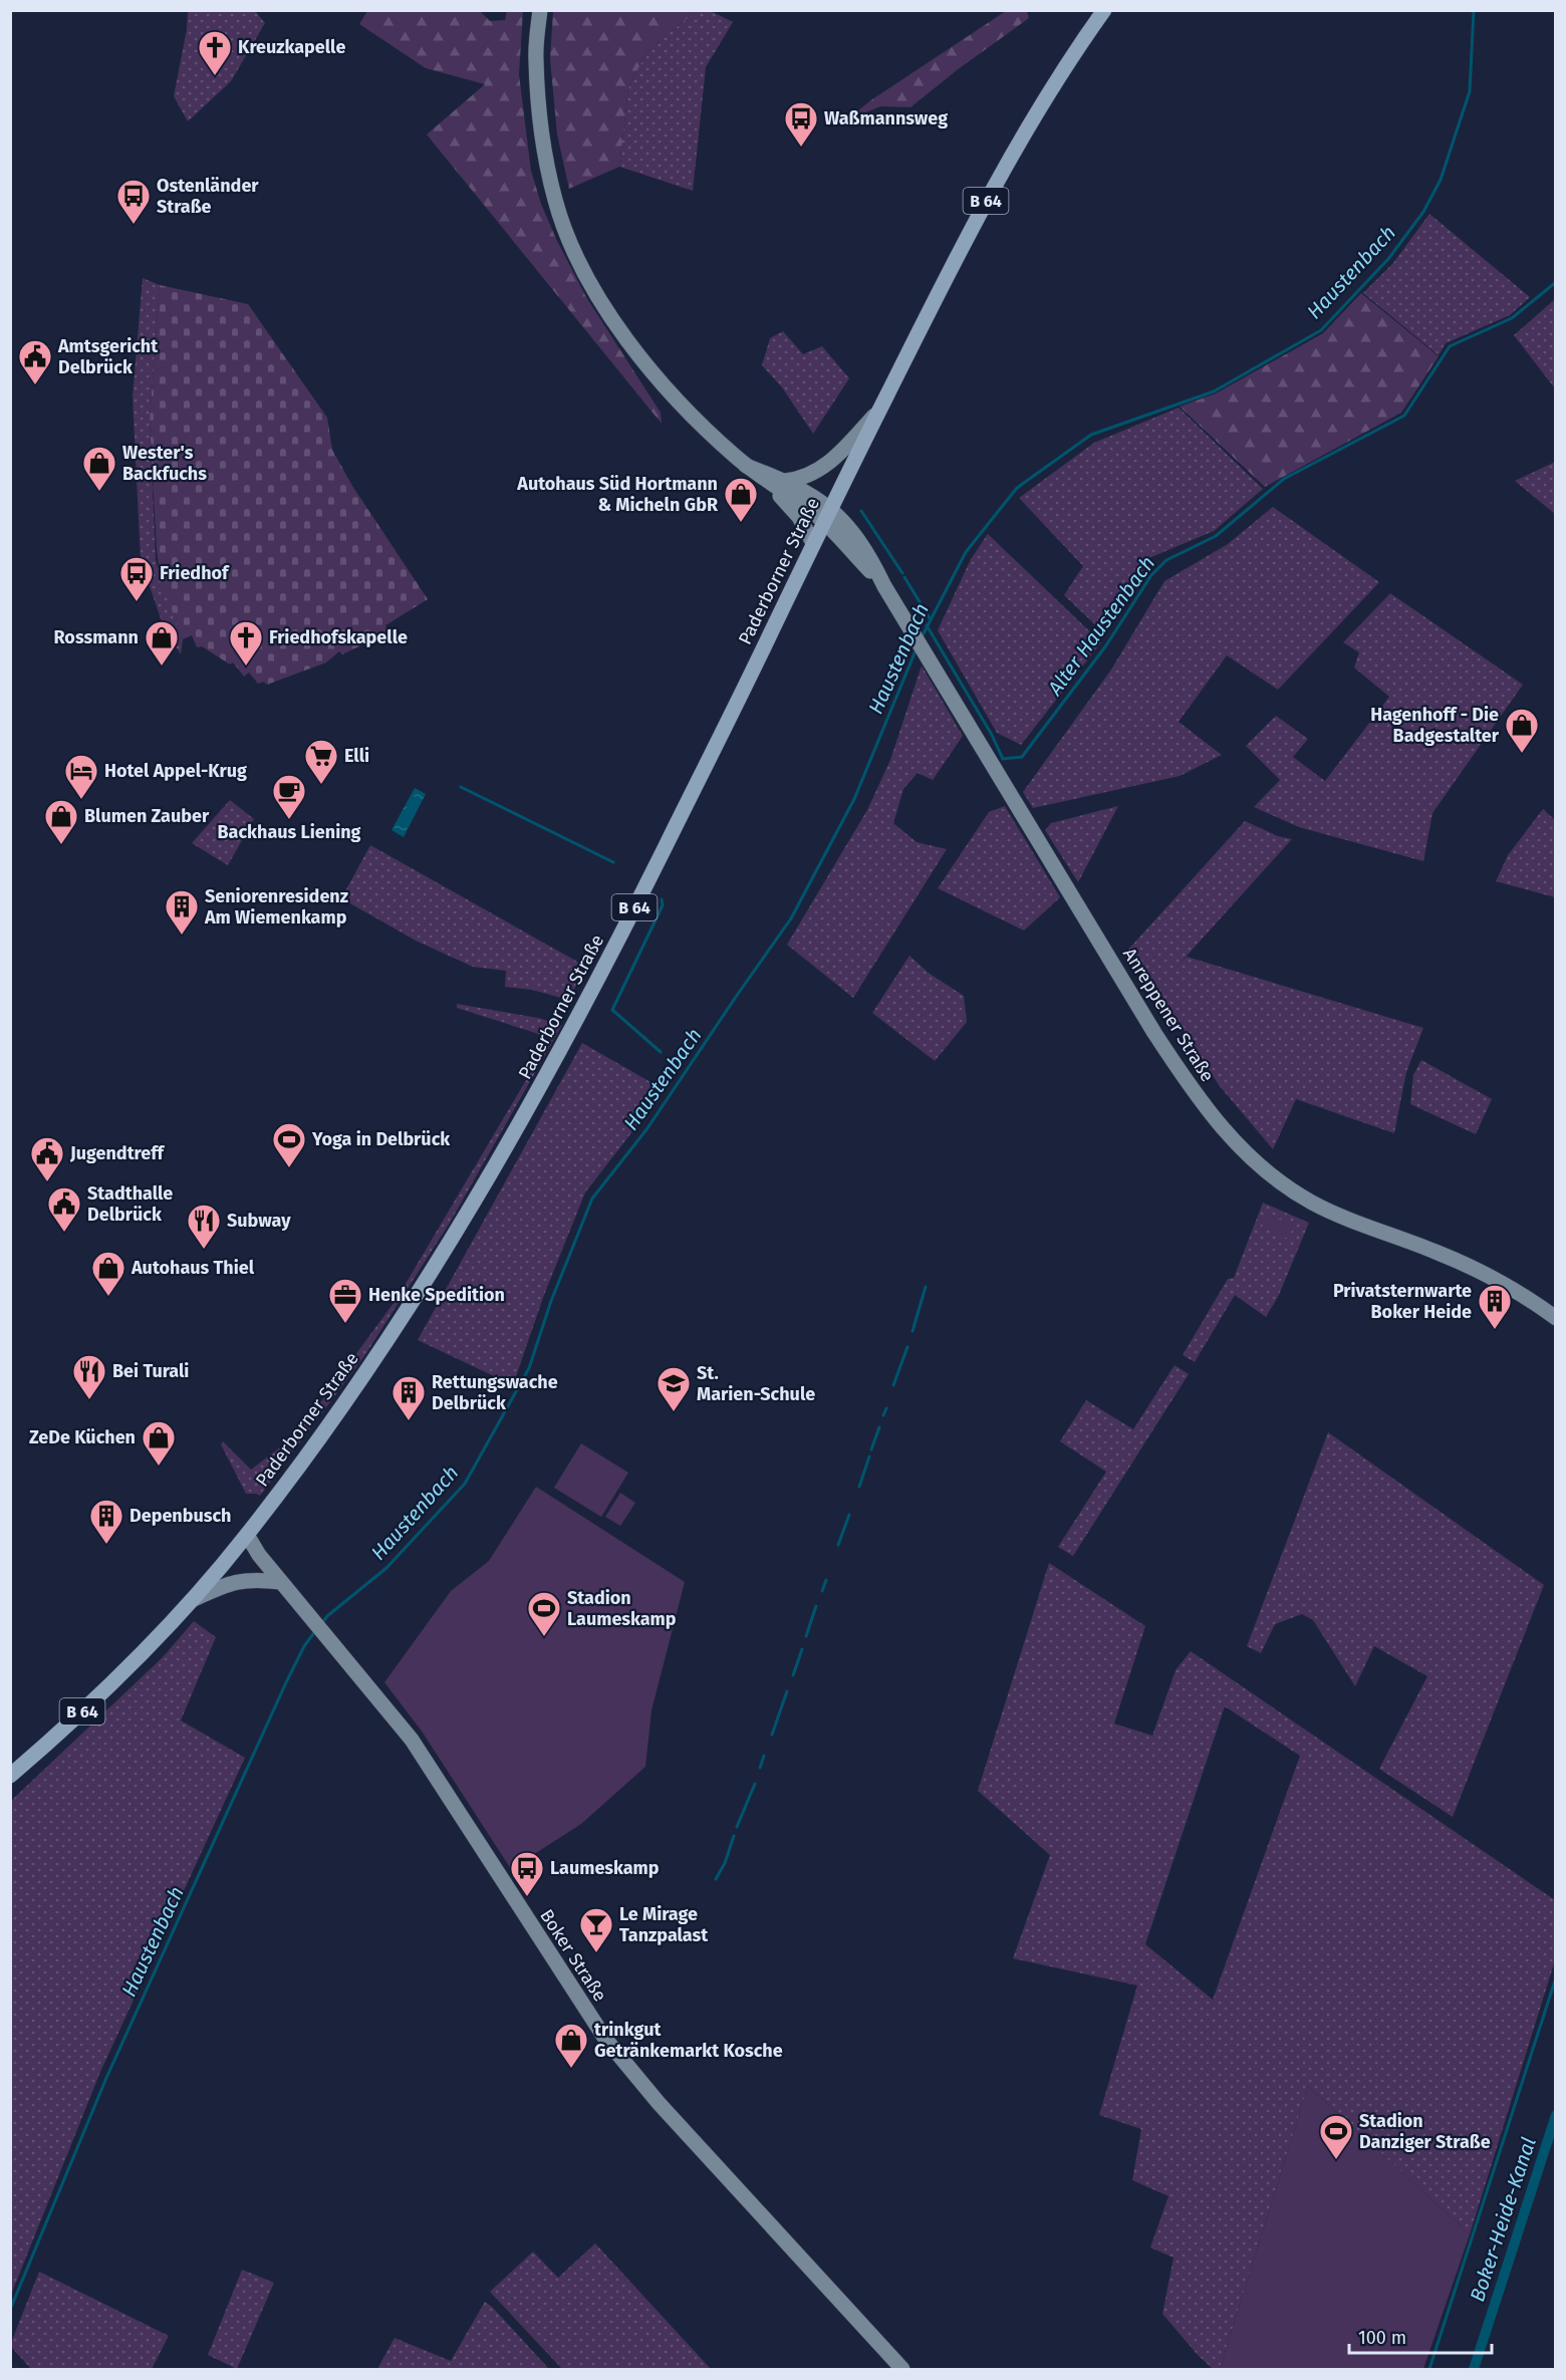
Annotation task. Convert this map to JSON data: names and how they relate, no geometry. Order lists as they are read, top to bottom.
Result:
{
  "streets": {
    "main road": [
      "B 64",
      "Paderborner Straße",
      "Anreppener Straße",
      "Boker Straße"
    ]
  },
  "crossings": [
    ["Paderborner Straße", "Anreppener Straße"],
    ["Paderborner Straße", "Boker Straße"]
  ],
  "water": ["Haustenbach", "Alter Haustenbach", "Boker-Heide-Kanal"],
  "places": {
    "church": ["Kreuzkapelle", "Friedhofskapelle"],
    "bus stop": [
      "Waßmannsweg",
      "Ostenländer Straße",
      "Friedhof",
      "Laumeskamp"
    ],
    "public building": ["Amtsgericht Delbrück", "Jugendtreff", "Stadthalle Delbrück"],
    "shop": [
      "Wester's Backfuchs",
      "Autohaus Süd Hortmann & Micheln GbR",
      "Rossmann",
      "Hagenhoff - Die Badgestalter",
      "Blumen Zauber",
      "Autohaus Thiel",
      "ZeDe Küchen",
      "trinkgut Getränkemarkt Kosche"
    ],
    "supermarket": ["Elli"],
    "hotel": ["Hotel Appel-Krug"],
    "cafe": ["Backhaus Liening"],
    "building": [
      "Seniorenresidenz Am Wiemenkamp",
      "Privatsternwarte Boker Heide",
      "Rettungswache Delbrück",
      "Depenbusch"
    ],
    "sports": ["Yoga in Delbrück", "Stadion Laumeskamp", "Stadion Danziger Straße"],
    "restaurant": ["Subway", "Bei Turali"],
    "office": ["Henke Spedition"],
    "school or university": ["St. Marien-Schule"],
    "bar": ["Le Mirage Tanzpalast"]
  },
  "scale_bar": "100 m"
}
